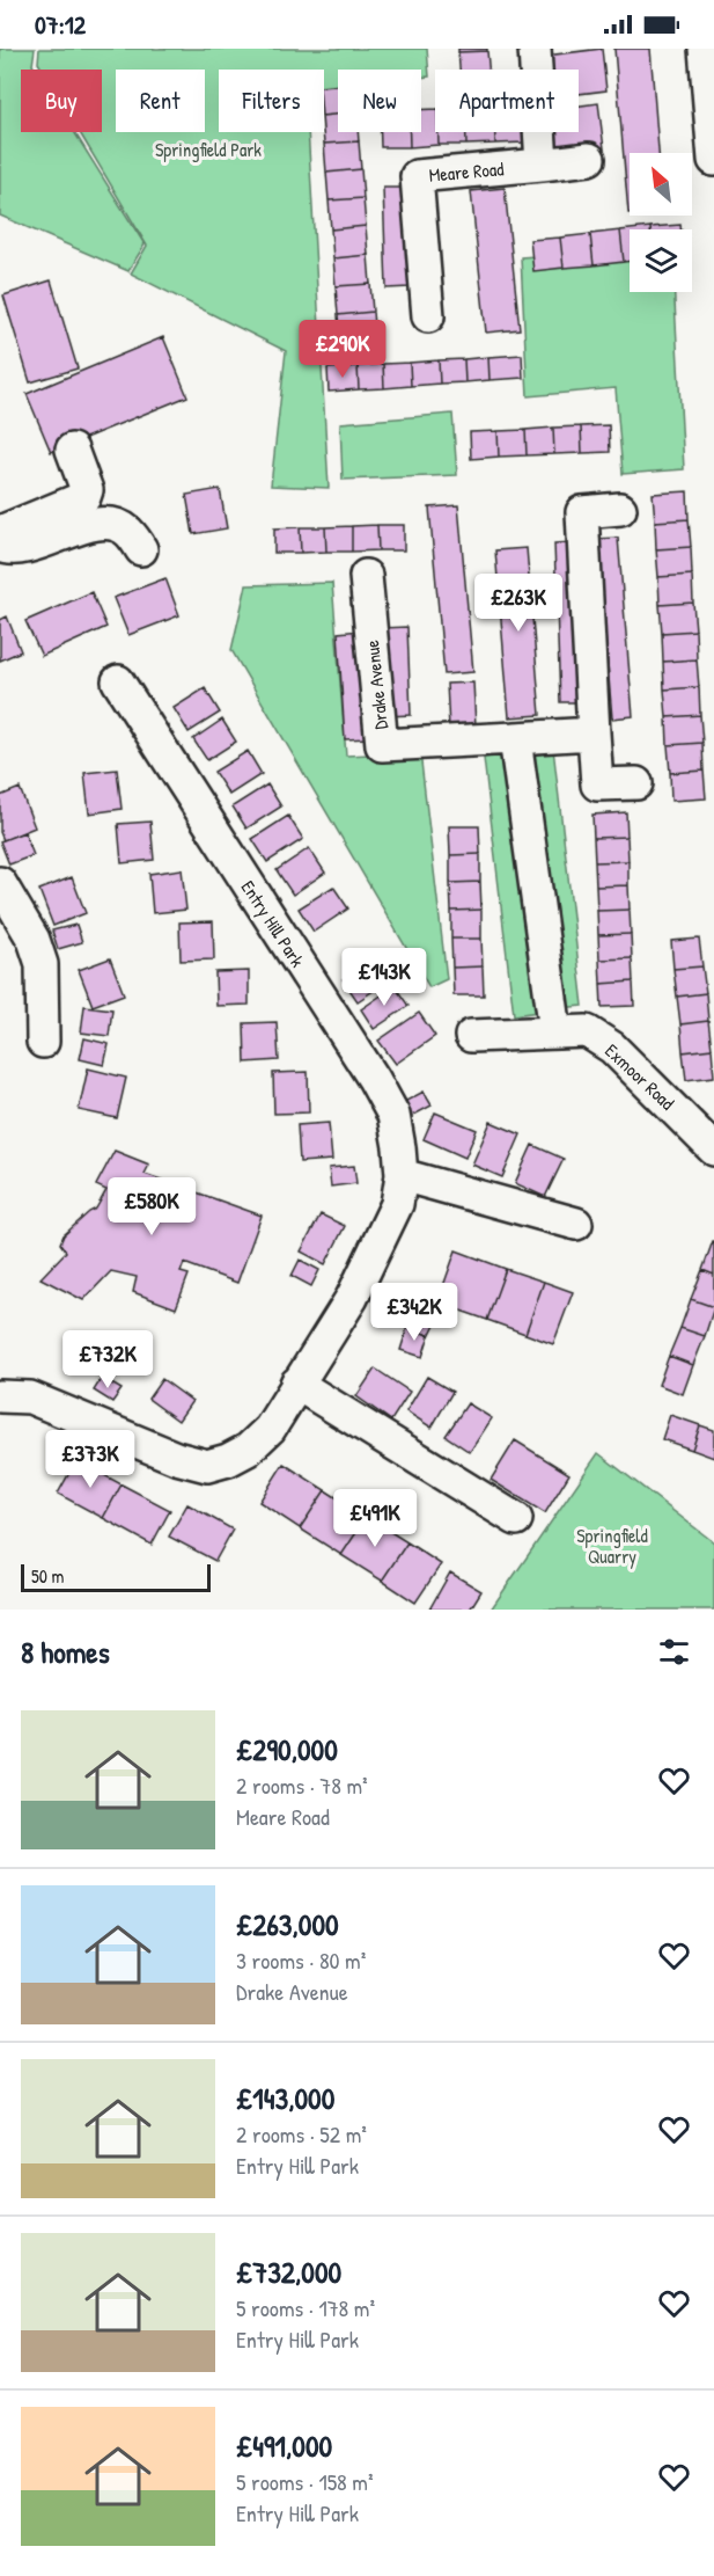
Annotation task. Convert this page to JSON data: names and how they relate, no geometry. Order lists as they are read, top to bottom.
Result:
{
  "streets": {
    "street": [
      "Meare Road",
      "Drake Avenue",
      "Entry Hill Park",
      "Exmoor Road"
    ]
  },
  "parks": ["Springfield Park", "Springfield Quarry"],
  "scale_bar": "50 m",
  "north": "top left",
  "page": {
    "status": "07:12",
    "chip": [
      "Buy",
      "Rent",
      "Filters",
      "New",
      "Apartment"
    ],
    "price": [
      "£290K",
      "£263K",
      "£143K",
      "£580K",
      "£342K",
      "£732K",
      "£373K",
      "£491K"
    ],
    "scale": "50 m",
    "heading": "8 homes",
    "list": [
      {
        "name": "£290,000",
        "note": "2 rooms · 78 m² · Meare Road"
      },
      {
        "name": "£263,000",
        "note": "3 rooms · 80 m² · Drake Avenue"
      },
      {
        "name": "£143,000",
        "note": "2 rooms · 52 m² · Entry Hill Park"
      },
      {
        "name": "£732,000",
        "note": "5 rooms · 178 m² · Entry Hill Park"
      },
      {
        "name": "£491,000",
        "note": "5 rooms · 158 m² · Entry Hill Park"
      }
    ]
  }
}
